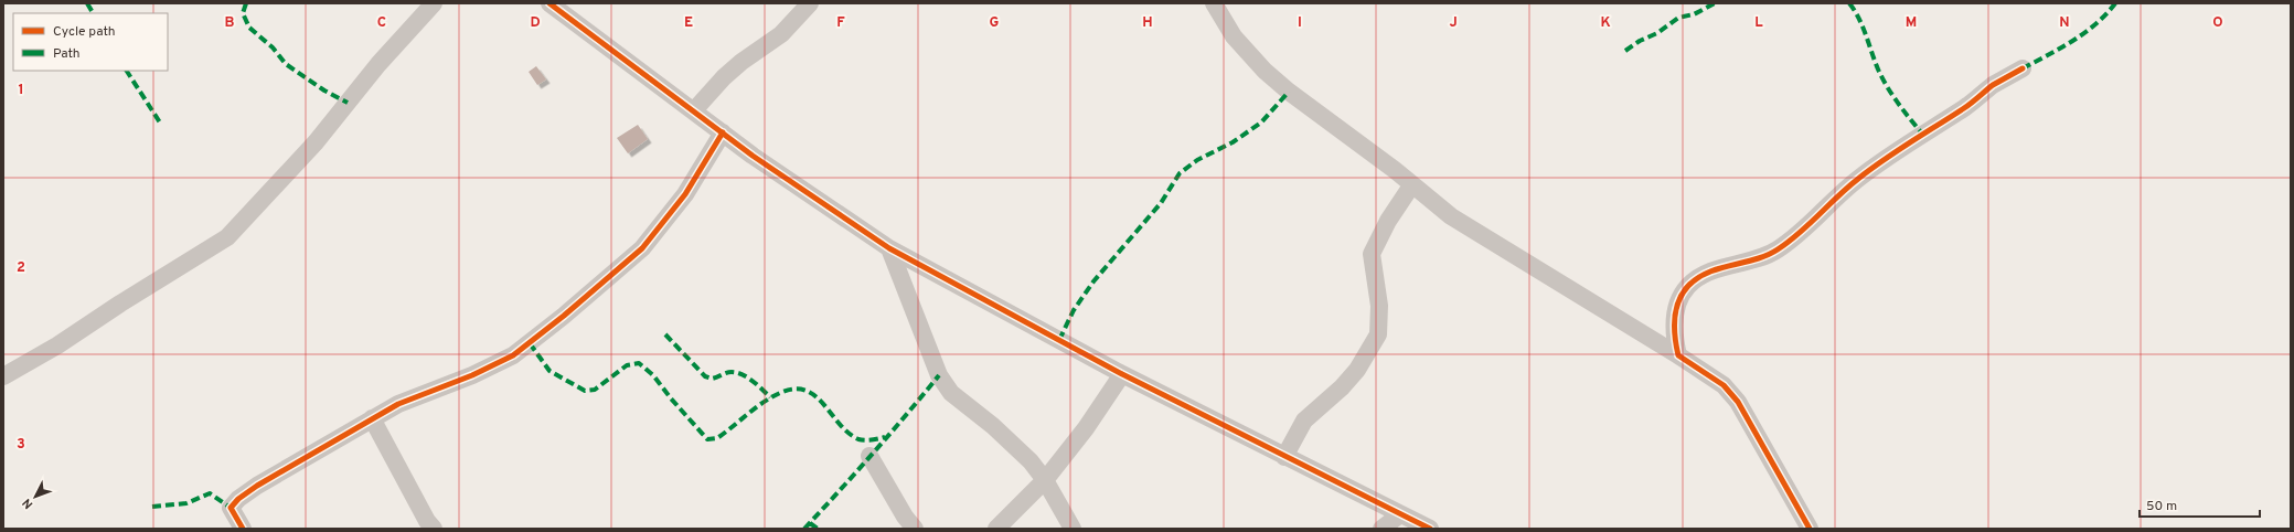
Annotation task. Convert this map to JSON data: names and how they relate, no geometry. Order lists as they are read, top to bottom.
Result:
{
  "legend": ["Cycle path", "Path"],
  "scale_bar": "50 m",
  "north": "bottom left",
  "grid": {
    "columns": [
      "B",
      "C",
      "D",
      "E",
      "F",
      "G",
      "H",
      "I",
      "J",
      "K",
      "L",
      "M",
      "N",
      "O"
    ],
    "rows": ["1", "2", "3"]
  }
}
